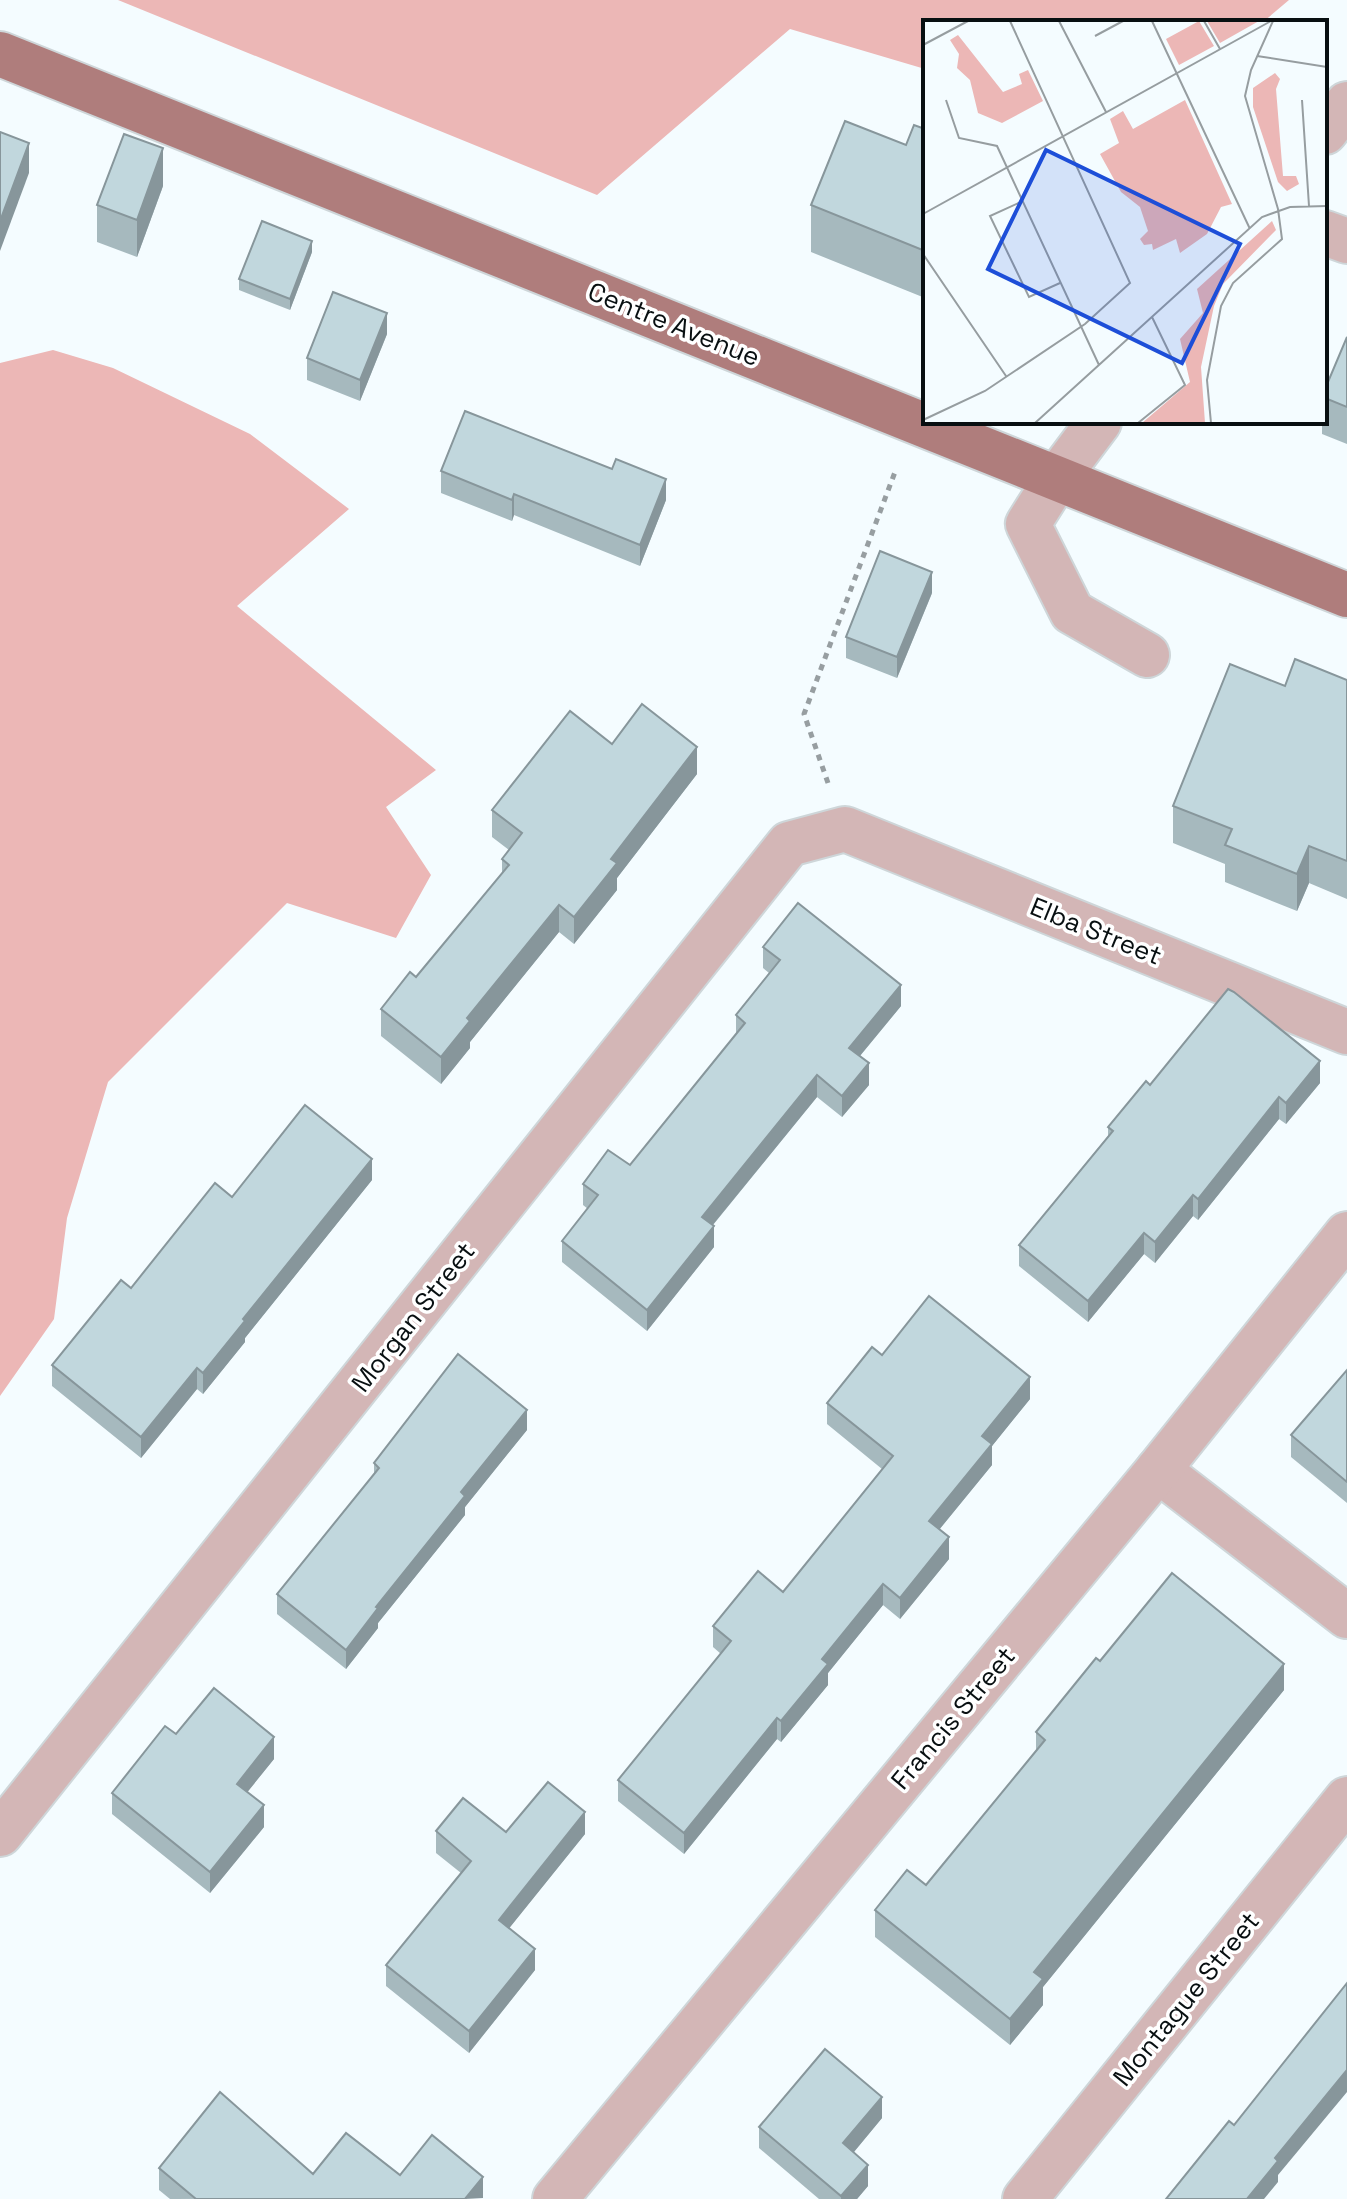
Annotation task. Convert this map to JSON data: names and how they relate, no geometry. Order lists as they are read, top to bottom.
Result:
{
  "streets": {
    "main road": ["Centre Avenue"],
    "street": [
      "Elba Street",
      "Morgan Street",
      "Francis Street",
      "Montague Street"
    ]
  },
  "crossings": [
    ["Elba Street", "Morgan Street"]
  ]
}
